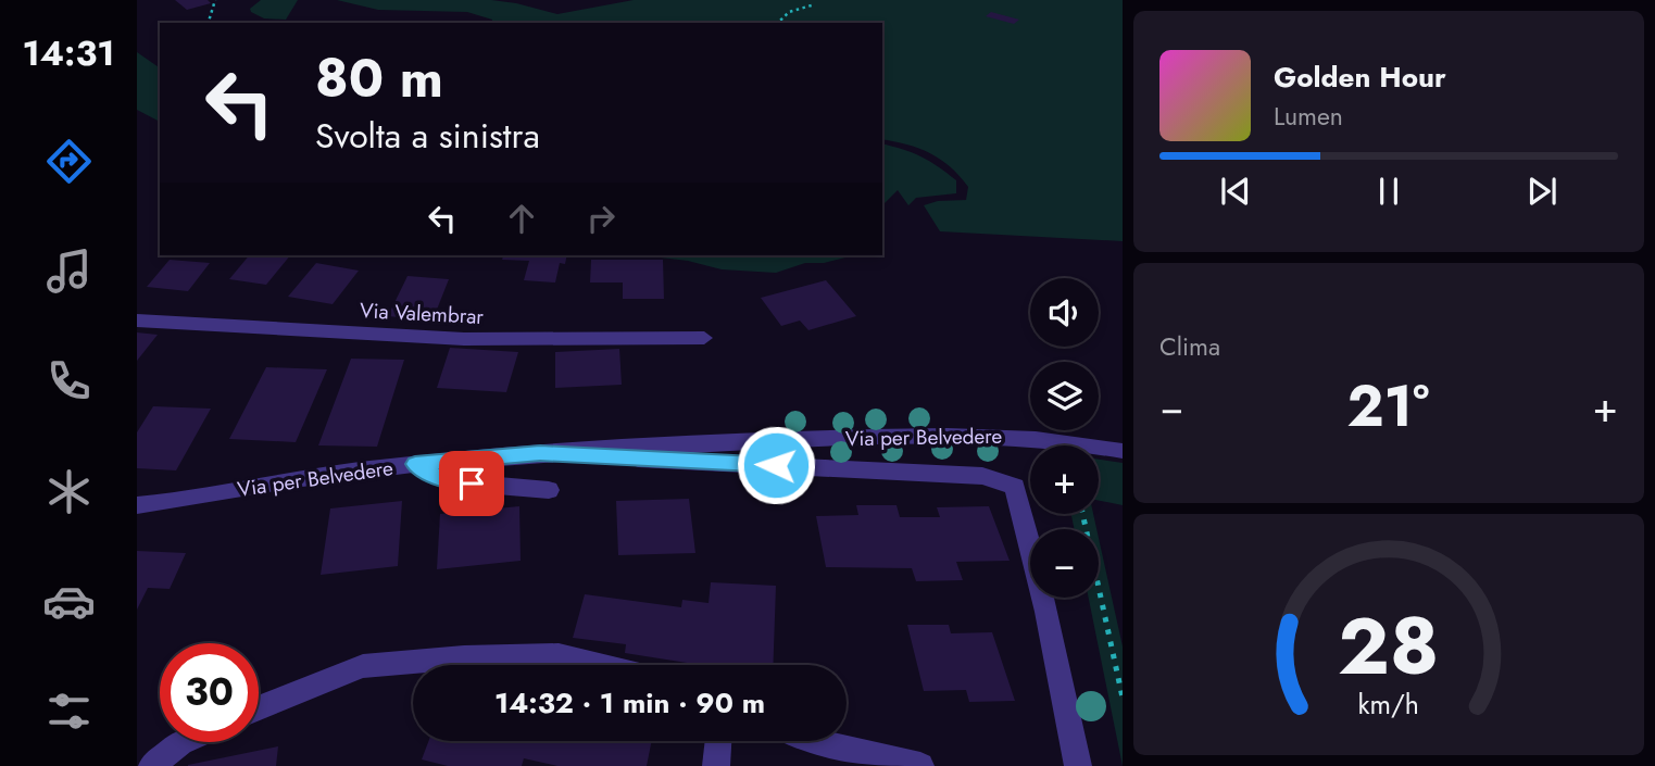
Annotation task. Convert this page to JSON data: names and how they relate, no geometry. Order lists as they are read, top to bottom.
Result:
{
  "streets": {
    "street": ["Via Valembrar", "Via per Belvedere"]
  },
  "page": {
    "tabs": "14:31",
    "turn": ["80 m", "Svolta a sinistra"],
    "song": ["Golden Hour", "Lumen"],
    "tile": "Clima",
    "map_buttons": ["+", "−"],
    "heat": ["−", "21°", "+"],
    "limit": "30",
    "trip": "14:32 · 1 min · 90 m",
    "gauge": ["28", "km/h"]
  }
}
